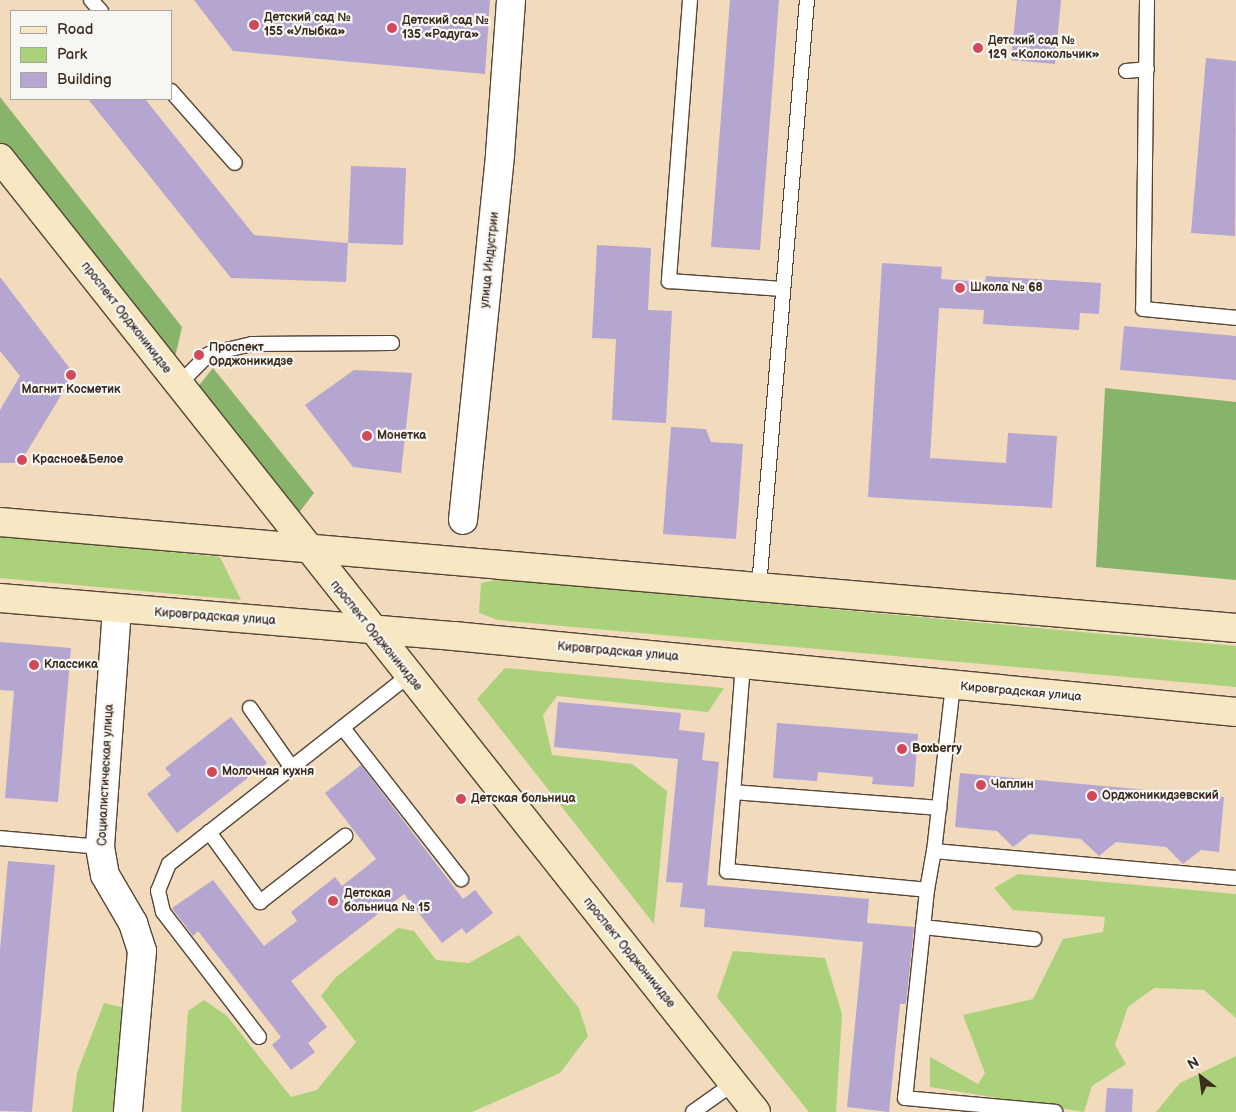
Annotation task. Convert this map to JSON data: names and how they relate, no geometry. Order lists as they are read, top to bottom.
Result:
{
  "streets": {
    "main road": ["проспект Орджоникидзе", "Кировградская улица"],
    "street": ["улица Индустрии", "Социалистическая улица"]
  },
  "crossings": [
    ["проспект Орджоникидзе", "Кировградская улица"],
    ["Кировградская улица", "Социалистическая улица"]
  ],
  "places": [
    "Детский сад № 155 «Улыбка»",
    "Детский сад № 135 «Радуга»",
    "Детский сад № 129 «Колокольчик»",
    "Школа № 68",
    "Проспект Орджоникидзе",
    "Магнит Косметик",
    "Монетка",
    "Красное&Белое",
    "Классика",
    "Boxberry",
    "Молочная кухня",
    "Чаплин",
    "Орджоникидзевский",
    "Детская больница",
    "Детская больница № 15"
  ],
  "legend": ["Road", "Park", "Building"],
  "north": "top left"
}
